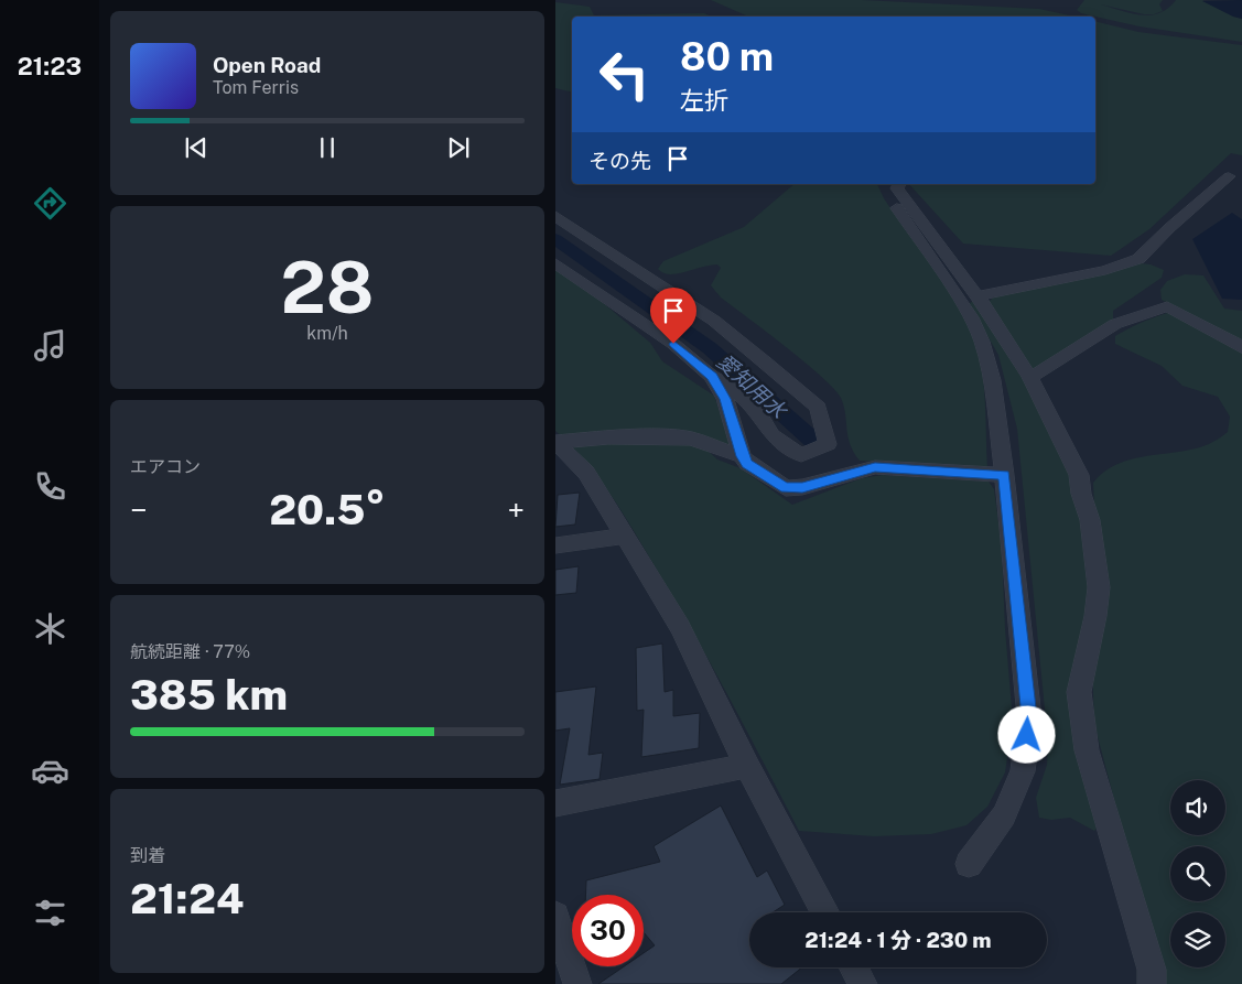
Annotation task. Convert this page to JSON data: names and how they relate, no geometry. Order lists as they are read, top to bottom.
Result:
{
  "water": ["愛知用水"],
  "page": {
    "tabs": "21:23",
    "turn": ["80 m", "左折"],
    "song": ["Open Road", "Tom Ferris"],
    "then": "その先",
    "tile": [
      ["28", "km/h"],
      "エアコン",
      ["航続距離 · 77%", "385 km"],
      ["到着", "21:24"]
    ],
    "heat": ["−", "20.5°", "+"],
    "limit": "30",
    "trip": "21:24 · 1 分 · 230 m"
  }
}
